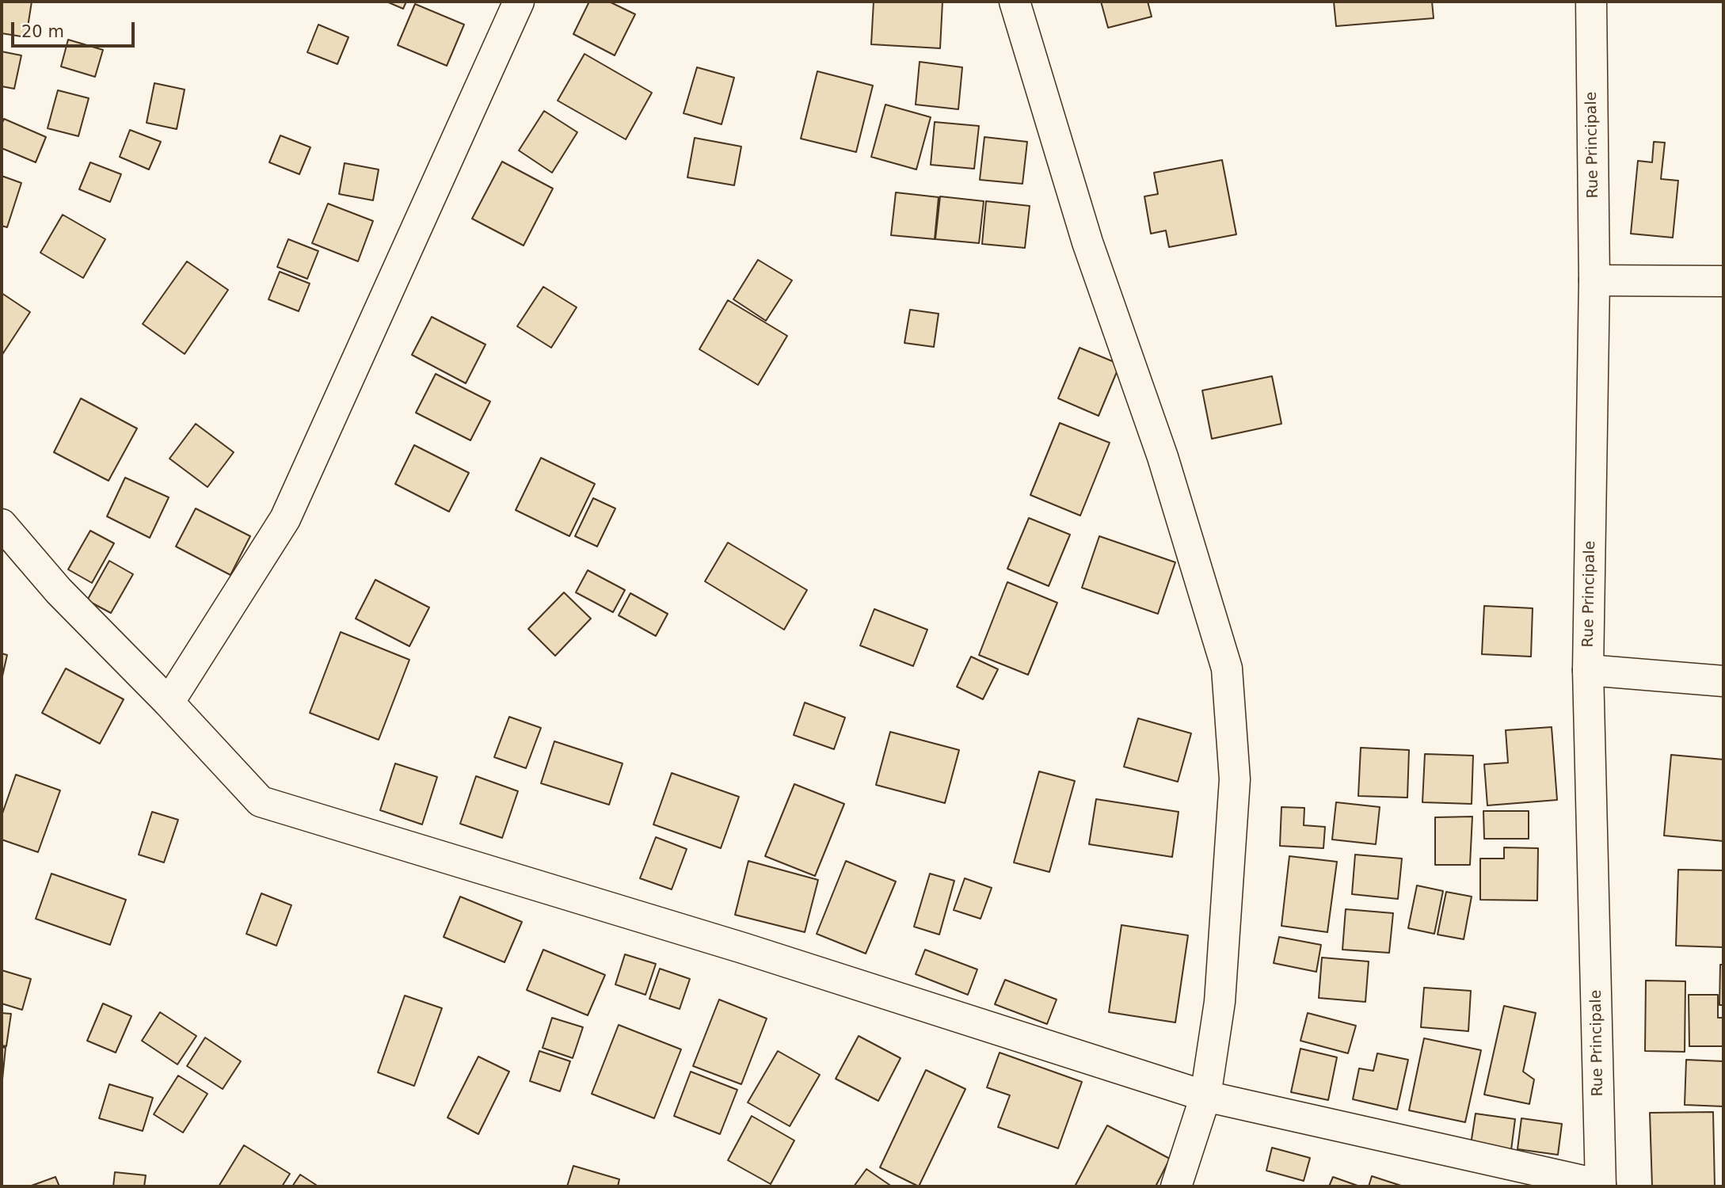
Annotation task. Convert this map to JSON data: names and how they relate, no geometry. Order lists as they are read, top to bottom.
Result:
{
  "streets": {
    "street": ["Rue Principale"]
  },
  "scale_bar": "20 m"
}
